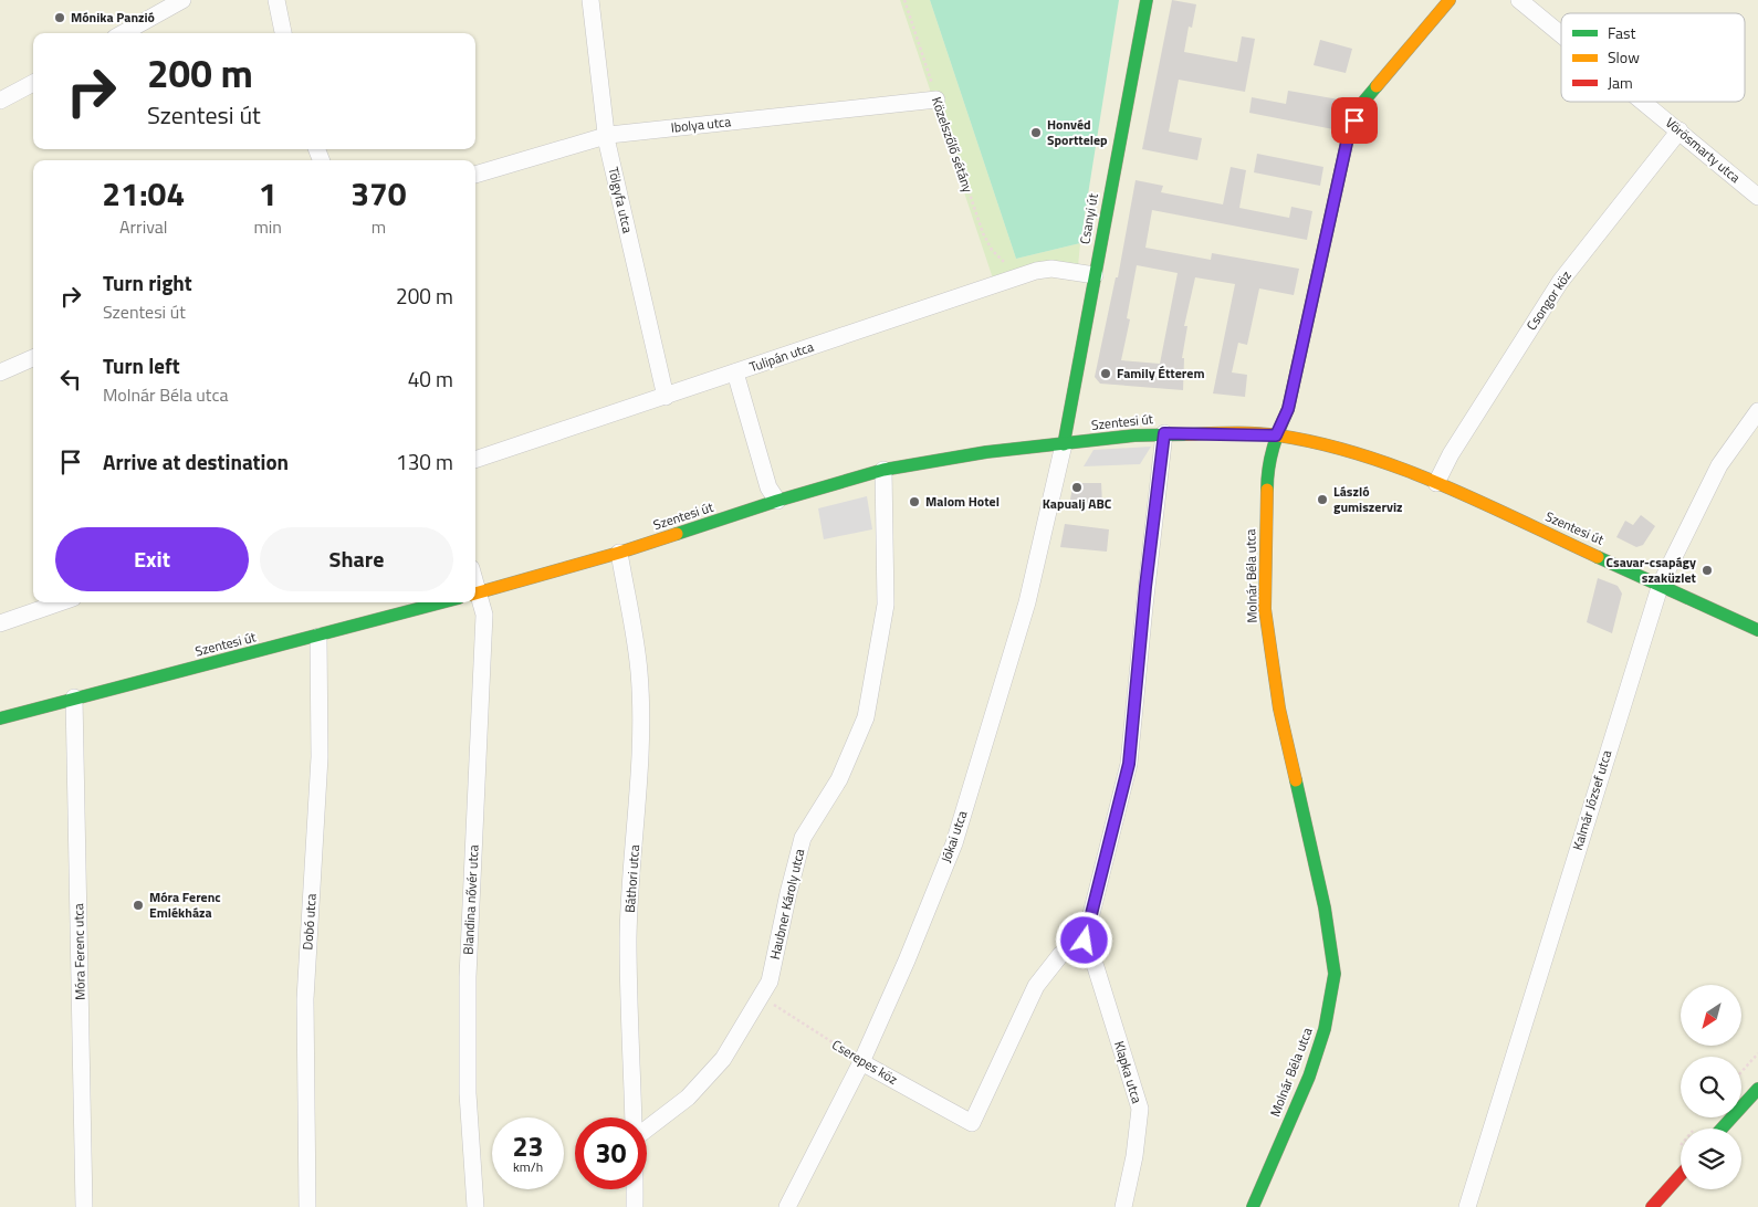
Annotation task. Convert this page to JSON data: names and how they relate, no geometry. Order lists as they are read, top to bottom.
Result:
{
  "streets": {
    "street": [
      "Ibolya utca",
      "Vörösmarty utca",
      "Tölgyfa utca",
      "Csanyi út",
      "Csongor köz",
      "Tulipán utca",
      "Szentesi út",
      "Molnár Béla utca",
      "Kalmár József utca",
      "Jókai utca",
      "Báthori utca",
      "Blandina nővér utca",
      "Haubner Károly utca",
      "Dobó utca",
      "Móra Ferenc utca",
      "Cserepes köz",
      "Klapka utca"
    ],
    "path": ["Közelszőlő sétány"]
  },
  "crossings": [
    ["Ibolya utca", "Közelszőlő sétány"],
    ["Ibolya utca", "Tölgyfa utca"],
    ["Közelszőlő sétány", "Tulipán utca"],
    ["Vörösmarty utca", "Csongor köz"],
    ["Tölgyfa utca", "Tulipán utca"],
    ["Csanyi út", "Tulipán utca"],
    ["Csanyi út", "Szentesi út"],
    ["Csanyi út", "Jókai utca"],
    ["Csongor köz", "Szentesi út"],
    ["Szentesi út", "Molnár Béla utca"],
    ["Szentesi út", "Kalmár József utca"],
    ["Szentesi út", "Jókai utca"],
    ["Szentesi út", "Báthori utca"],
    ["Szentesi út", "Blandina nővér utca"],
    ["Szentesi út", "Haubner Károly utca"],
    ["Szentesi út", "Dobó utca"],
    ["Szentesi út", "Móra Ferenc utca"],
    ["Jókai utca", "Cserepes köz"],
    ["Haubner Károly utca", "Cserepes köz"],
    ["Cserepes köz", "Klapka utca"]
  ],
  "places": [
    "Mónika Panzió",
    "Honvéd Sporttelep",
    "Family Étterem",
    "Kapualj ABC",
    "László gumiszerviz",
    "Malom Hotel",
    "Csavar-csapágy szaküzlet",
    "Móra Ferenc Emlékháza"
  ],
  "legend": ["Fast", "Slow", "Jam"],
  "north": "bottom left",
  "page": {
    "turn": ["200 m", "Szentesi út"],
    "eta": [
      "21:04",
      "Arrival",
      "1",
      "min",
      "370",
      "m"
    ],
    "list": [
      {
        "name": "Turn right",
        "note": "Szentesi út",
        "value": "200 m"
      },
      {
        "name": "Turn left",
        "note": "Molnár Béla utca",
        "value": "40 m"
      },
      {
        "name": "Arrive at destination",
        "value": "130 m"
      }
    ],
    "buttons": ["Exit", "Share"],
    "speed": "23 km/h",
    "limit": "30"
  }
}
